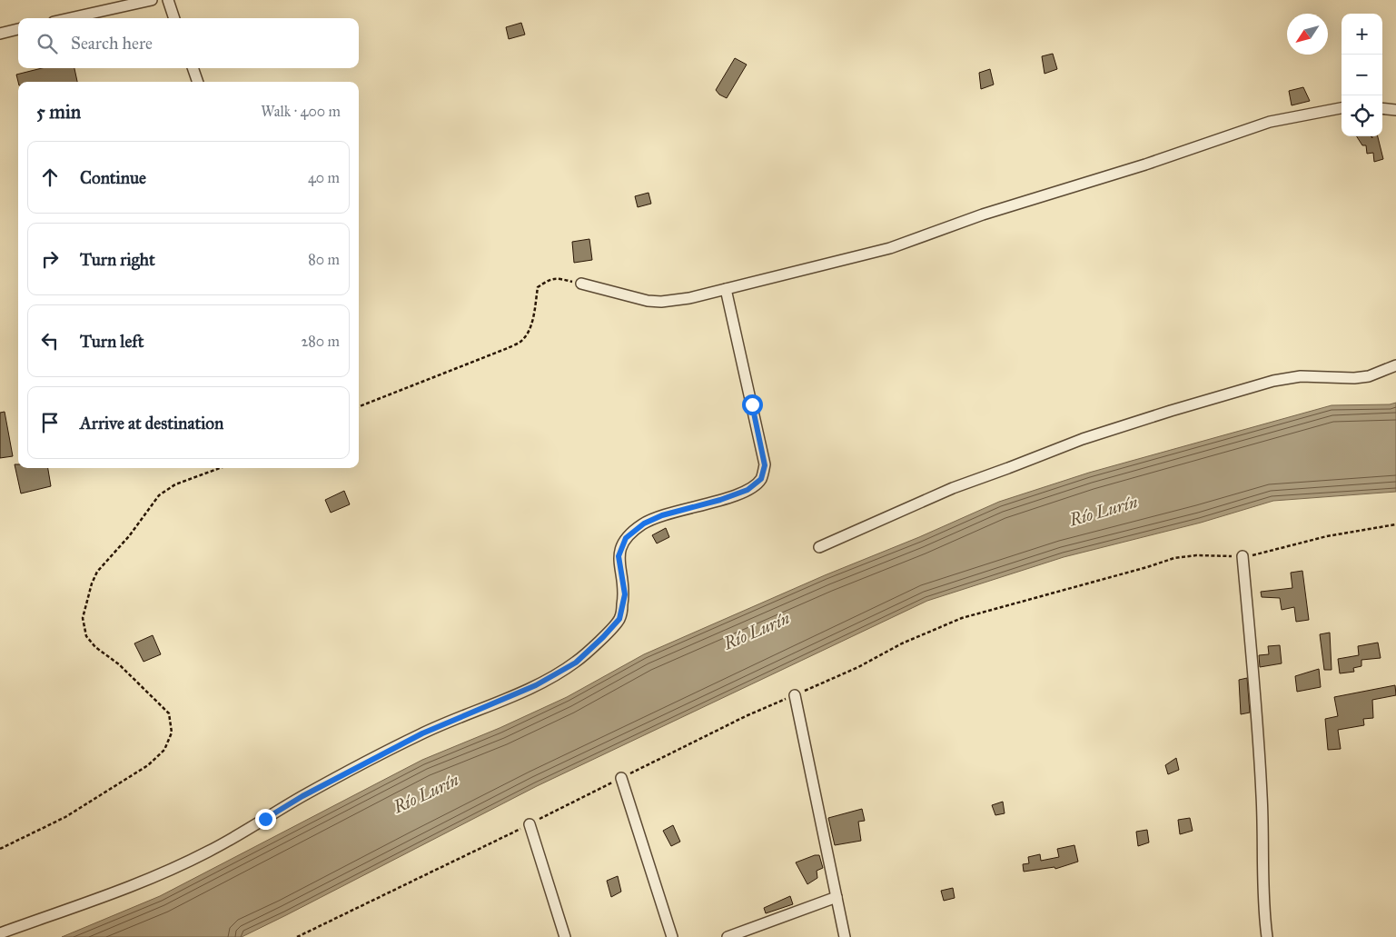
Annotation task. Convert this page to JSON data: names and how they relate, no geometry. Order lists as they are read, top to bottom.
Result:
{
  "water": ["Río Lurín"],
  "north": "bottom left",
  "page": {
    "map_buttons": ["+", "−"],
    "search": "Search here",
    "heading": ["5 min", "Walk · 400 m"],
    "list": [
      ["Continue", "40 m"],
      ["Turn right", "80 m"],
      ["Turn left", "280 m"],
      "Arrive at destination"
    ]
  }
}
